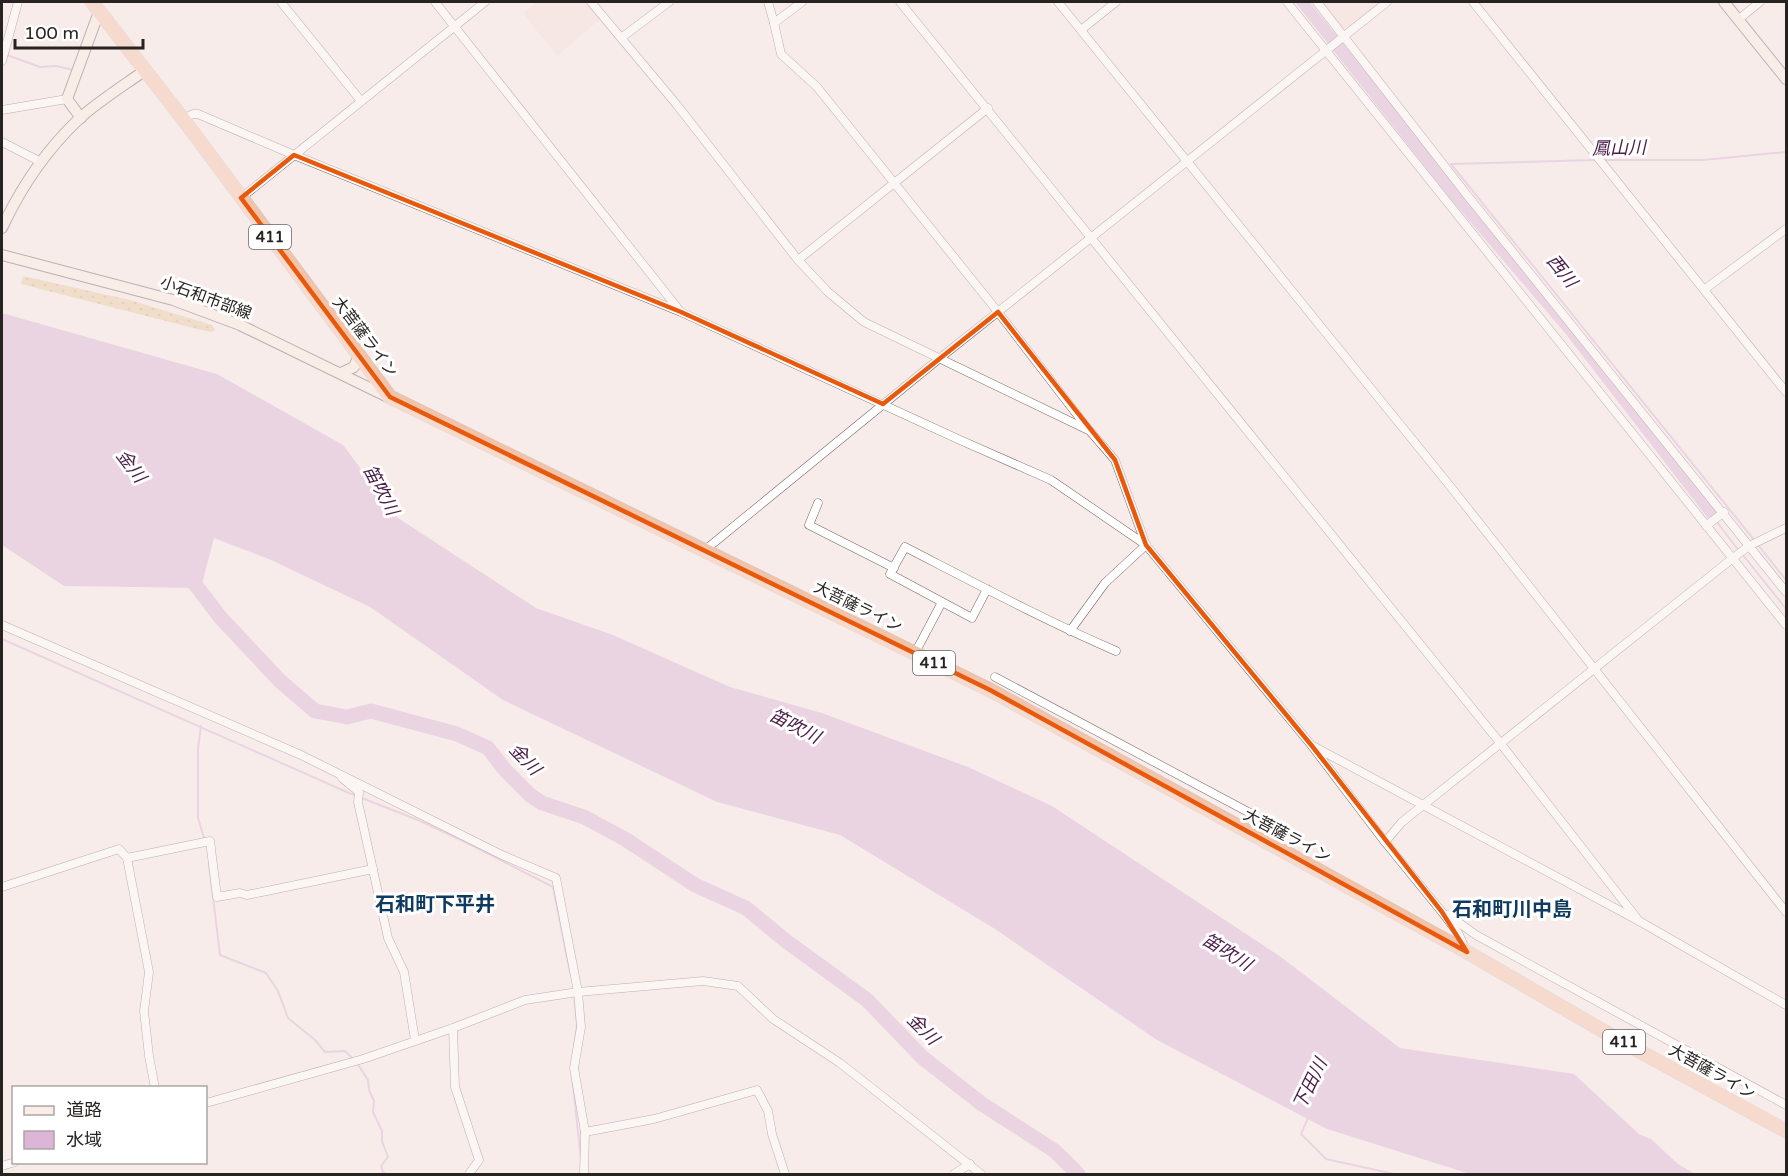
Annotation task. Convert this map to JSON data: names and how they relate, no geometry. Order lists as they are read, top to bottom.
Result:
{
  "streets": {
    "highway": ["411", "大菩薩ライン"],
    "main road": ["小石和市部線"]
  },
  "crossings": [
    ["411", "大菩薩ライン"],
    ["小石和市部線", "大菩薩ライン"]
  ],
  "districts": ["石和町下平井", "石和町川中島"],
  "water": [
    "鳳山川",
    "西川",
    "金川",
    "笛吹川",
    "下田川"
  ],
  "legend": ["道路", "水域"],
  "scale_bar": "100 m"
}
